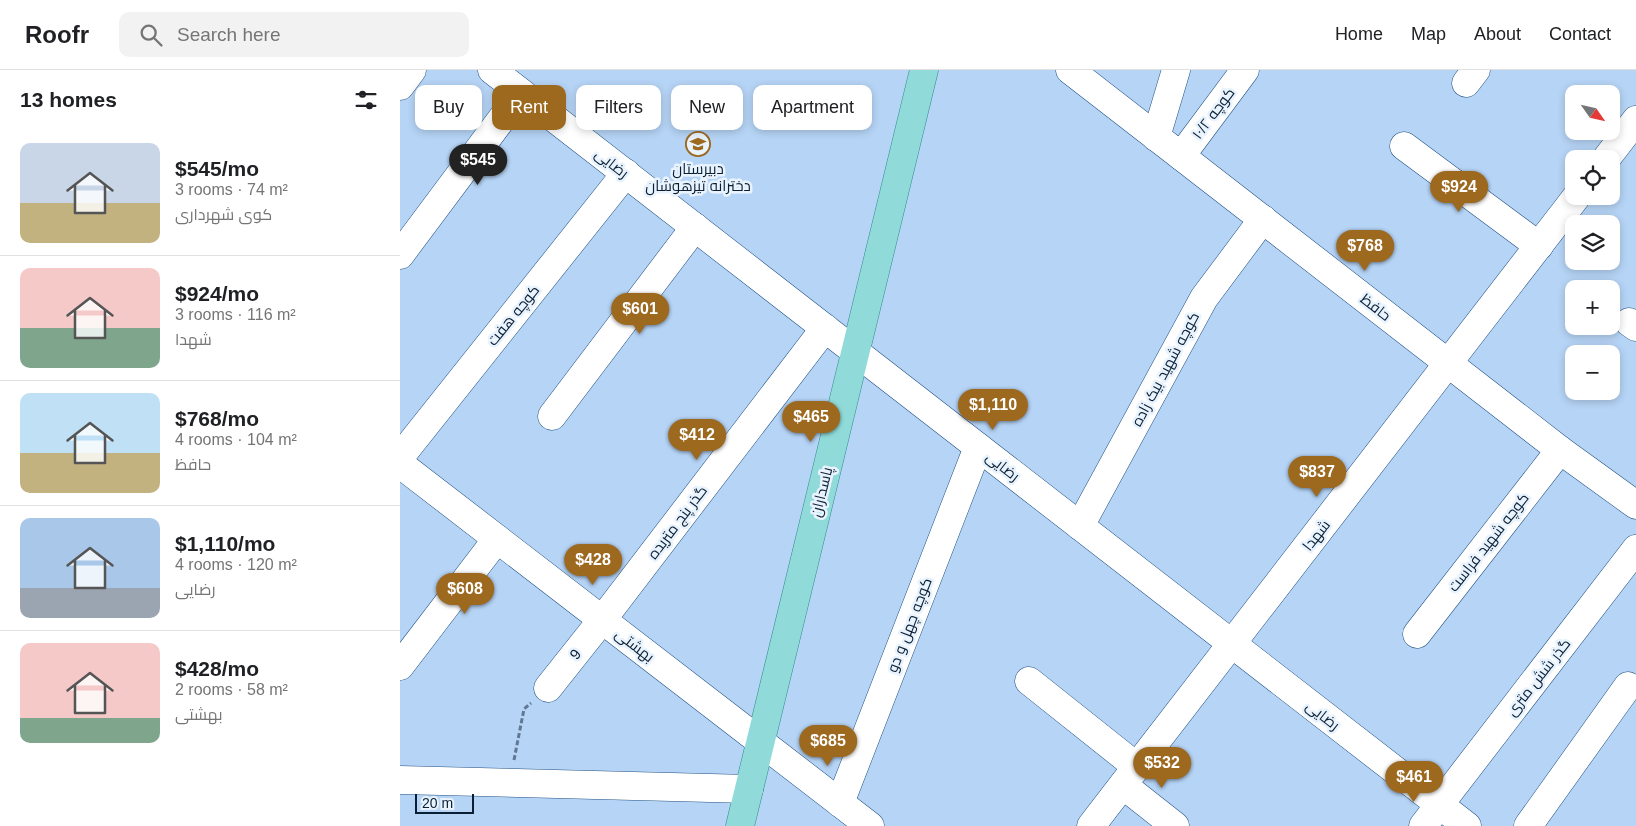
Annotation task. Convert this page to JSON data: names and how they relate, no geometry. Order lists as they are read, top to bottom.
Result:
{
  "streets": {
    "main road": ["پاسداران"],
    "street": [
      "کوچه ۱۰/۲",
      "رضایی",
      "حافظ",
      "کوچه هفت",
      "کوچه شهید بیک زاده",
      "گذر پنج متریده",
      "شهدا",
      "کوچه شهید فراست",
      "کوچه چهل و دو",
      "بهشتی",
      "9",
      "گذر شش متری"
    ]
  },
  "crossings": [
    ["کوچه ۱۰/۲", "حافظ"],
    ["رضایی", "کوچه هفت"],
    ["رضایی", "کوچه شهید بیک زاده"],
    ["رضایی", "پاسداران"],
    ["رضایی", "گذر پنج متریده"],
    ["رضایی", "شهدا"],
    ["رضایی", "کوچه چهل و دو"],
    ["رضایی", "گذر شش متری"],
    ["حافظ", "کوچه شهید بیک زاده"],
    ["حافظ", "شهدا"],
    ["حافظ", "کوچه شهید فراست"],
    ["پاسداران", "بهشتی"],
    ["گذر پنج متریده", "بهشتی"],
    ["گذر پنج متریده", "9"],
    ["کوچه چهل و دو", "بهشتی"],
    ["بهشتی", "9"]
  ],
  "places": {
    "school or university": ["دبیرستان دخترانه تیزهوشان"]
  },
  "scale_bar": "20 m",
  "north": "bottom right",
  "page": {
    "header": "Roofr",
    "search": "Search here",
    "nav": [
      "Home",
      "Map",
      "About",
      "Contact"
    ],
    "heading": "13 homes",
    "map_buttons": ["+", "−"],
    "chip": [
      "Buy",
      "Rent",
      "Filters",
      "New",
      "Apartment"
    ],
    "list": [
      {
        "name": "$545/mo",
        "note": "3 rooms · 74 m² · کوی شهرداری"
      },
      {
        "name": "$924/mo",
        "note": "3 rooms · 116 m² · شهدا"
      },
      {
        "name": "$768/mo",
        "note": "4 rooms · 104 m² · حافظ"
      },
      {
        "name": "$1,110/mo",
        "note": "4 rooms · 120 m² · رضایی"
      },
      {
        "name": "$428/mo",
        "note": "2 rooms · 58 m² · بهشتی"
      }
    ],
    "price": [
      "$545",
      "$924",
      "$768",
      "$601",
      "$1,110",
      "$465",
      "$412",
      "$837",
      "$428",
      "$608",
      "$685",
      "$532",
      "$461"
    ],
    "scale": "20 m"
  }
}
